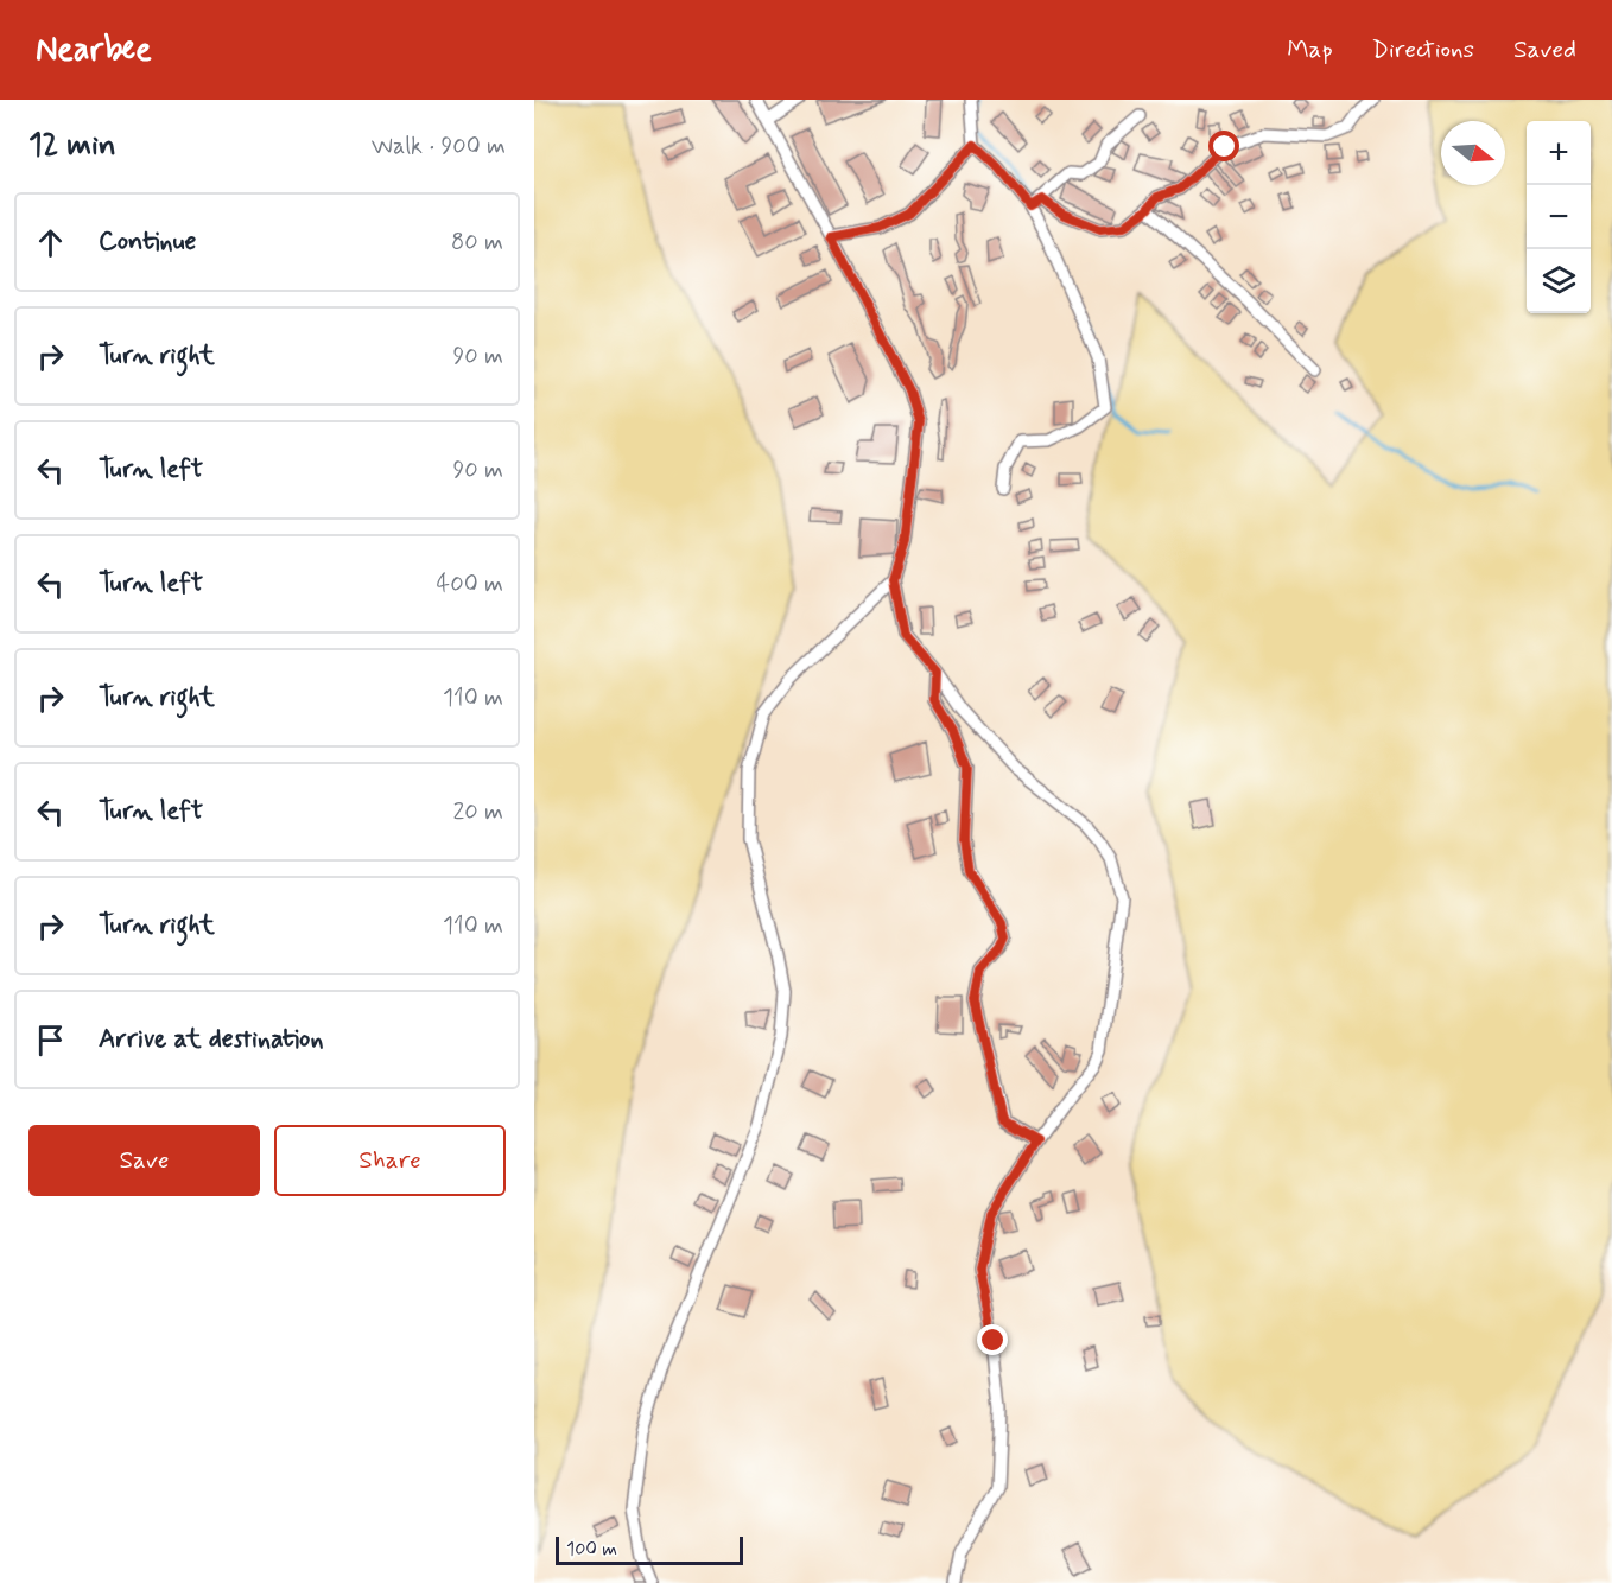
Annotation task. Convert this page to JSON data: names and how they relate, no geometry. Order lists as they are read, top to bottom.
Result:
{
  "scale_bar": "100 m",
  "north": "right",
  "page": {
    "header": "Nearbee",
    "nav": ["Map", "Directions", "Saved"],
    "heading": ["12 min", "Walk · 900 m"],
    "map_buttons": ["+", "−"],
    "list": [
      ["Continue", "80 m"],
      ["Turn right", "90 m"],
      ["Turn left", "90 m"],
      ["Turn left", "400 m"],
      ["Turn right", "110 m"],
      ["Turn left", "20 m"],
      ["Turn right", "110 m"],
      "Arrive at destination"
    ],
    "buttons": ["Save", "Share"],
    "scale": "100 m"
  }
}
